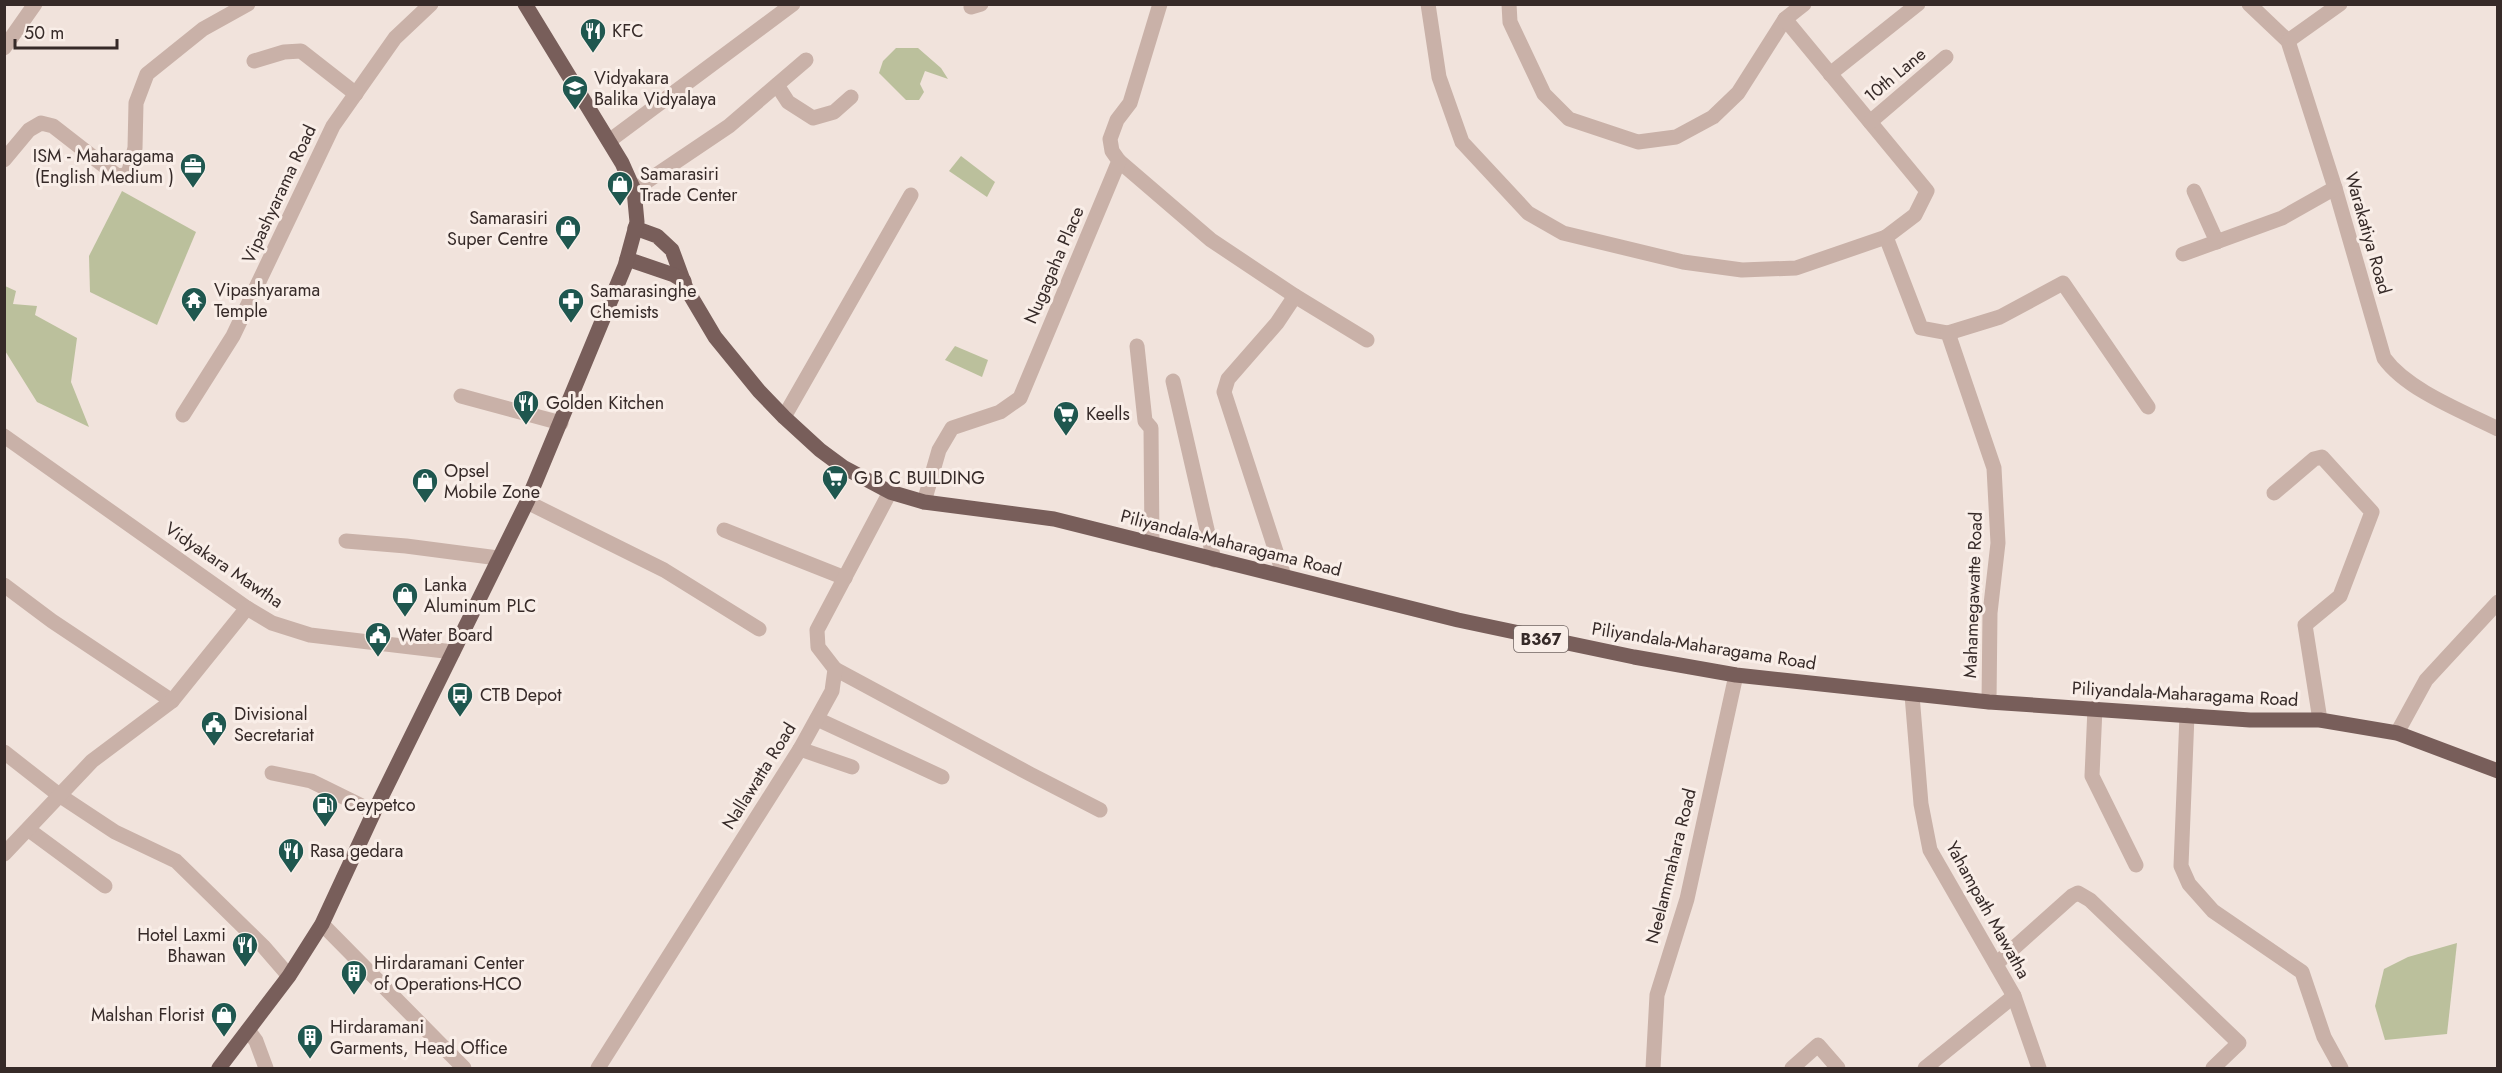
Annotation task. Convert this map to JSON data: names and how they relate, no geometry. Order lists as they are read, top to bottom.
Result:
{
  "streets": {
    "main road": ["Piliyandala-Maharagama Road", "B367"],
    "street": [
      "10th Lane",
      "Vipashyarama Road",
      "Warakatiya Road",
      "Nugagaha Place",
      "Vidyakara Mawtha",
      "Mahamegawatte Road",
      "Nallawatta Road",
      "Neelammahara Road",
      "Yahampath Mawatha"
    ]
  },
  "crossings": [
    ["Nugagaha Place", "Piliyandala-Maharagama Road"],
    ["Piliyandala-Maharagama Road", "Mahamegawatte Road"],
    ["Piliyandala-Maharagama Road", "Neelammahara Road"],
    ["Piliyandala-Maharagama Road", "Yahampath Mawatha"]
  ],
  "places": {
    "restaurant": [
      "KFC",
      "Golden Kitchen",
      "Rasa gedara",
      "Hotel Laxmi Bhawan"
    ],
    "school or university": ["Vidyakara Balika Vidyalaya"],
    "office": ["ISM - Maharagama (English Medium )"],
    "shop": [
      "Samarasiri Trade Center",
      "Samarasiri Super Centre",
      "Opsel Mobile Zone",
      "Lanka Aluminum PLC",
      "Malshan Florist"
    ],
    "temple": ["Vipashyarama Temple"],
    "pharmacy": ["Samarasinghe Chemists"],
    "supermarket": ["Keells", "G B C BUILDING"],
    "public building": ["Water Board", "Divisional Secretariat"],
    "bus stop": ["CTB Depot"],
    "fuel station": ["Ceypetco"],
    "building": ["Hirdaramani Center of Operations-HCO", "Hirdaramani Garments, Head Office"]
  },
  "scale_bar": "50 m"
}
